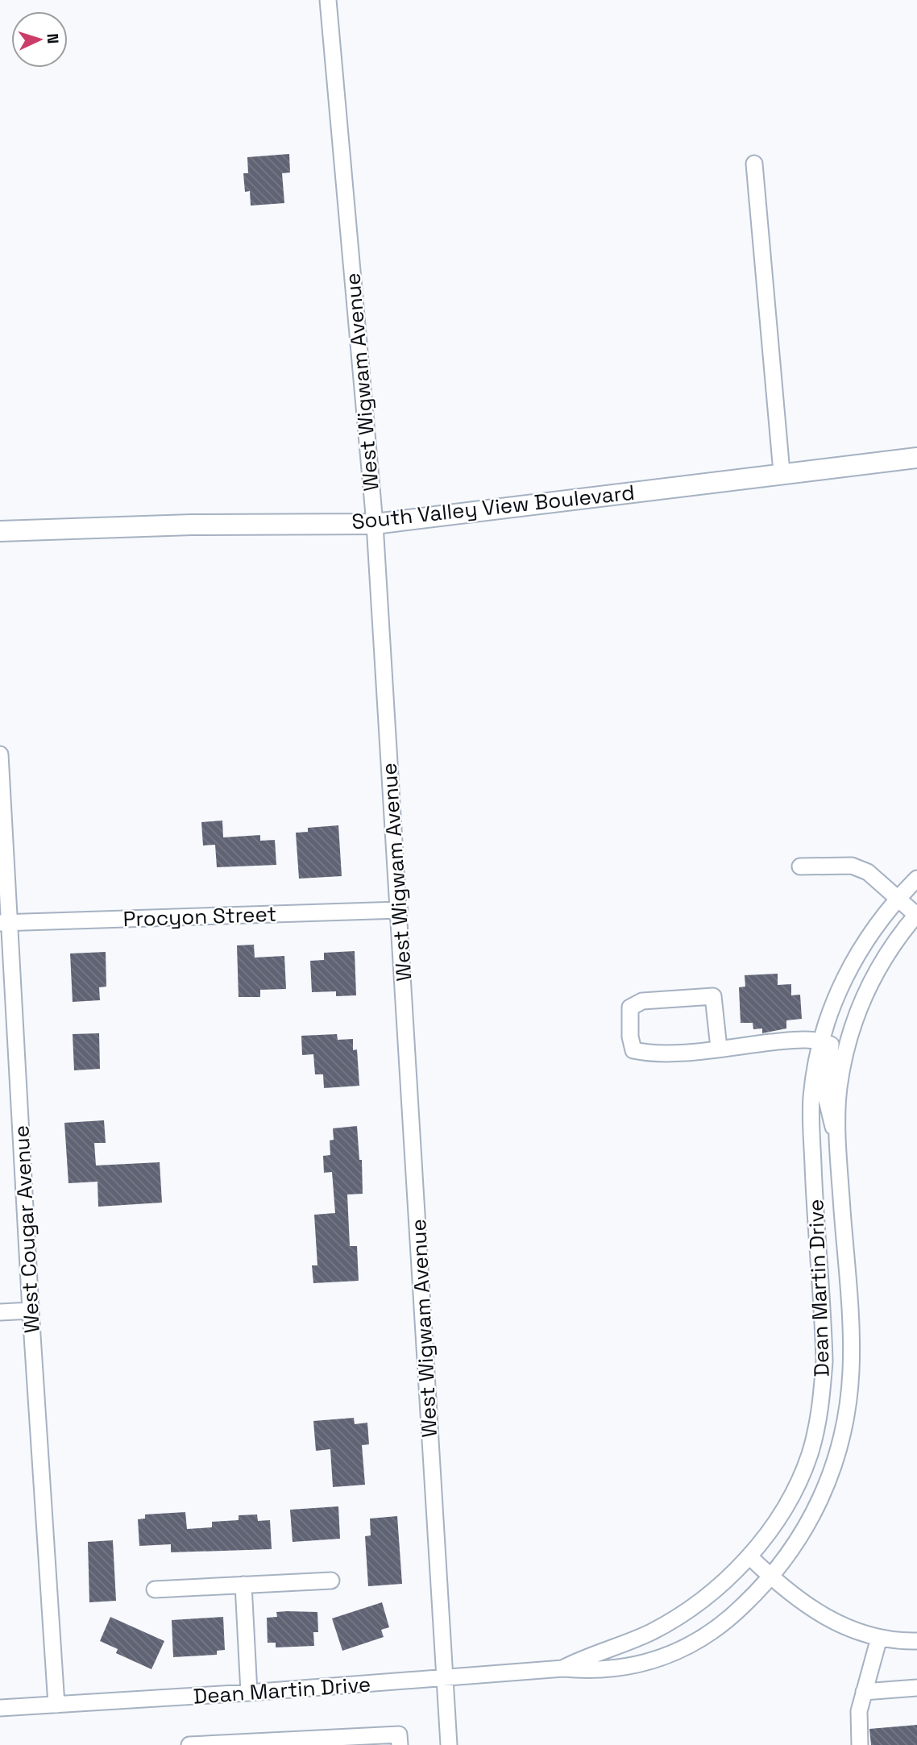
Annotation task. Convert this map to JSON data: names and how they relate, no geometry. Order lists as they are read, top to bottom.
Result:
{
  "streets": {
    "main road": ["South Valley View Boulevard"],
    "street": [
      "West Wigwam Avenue",
      "Procyon Street",
      "West Cougar Avenue",
      "Dean Martin Drive"
    ]
  },
  "crossings": [
    ["West Wigwam Avenue", "South Valley View Boulevard"],
    ["West Wigwam Avenue", "Procyon Street"],
    ["West Wigwam Avenue", "Dean Martin Drive"],
    ["Procyon Street", "West Cougar Avenue"],
    ["West Cougar Avenue", "Dean Martin Drive"]
  ],
  "north": "right"
}
